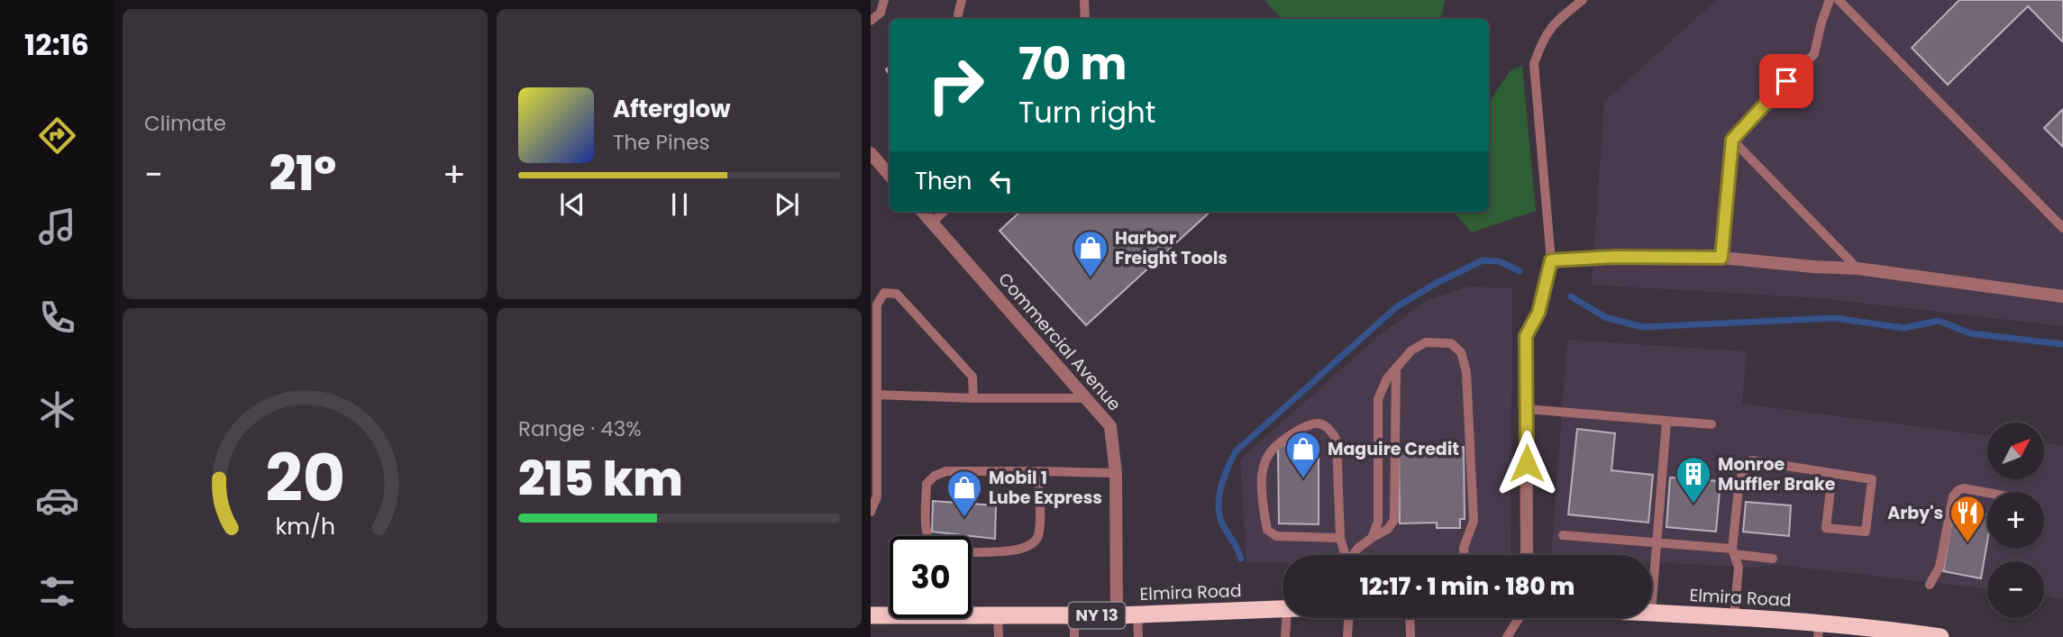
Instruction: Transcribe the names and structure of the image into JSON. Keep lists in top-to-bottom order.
{
  "streets": {
    "highway": ["Elmira Road", "NY 13"],
    "street": ["Commercial Avenue"]
  },
  "crossings": [
    ["Commercial Avenue", "Elmira Road"]
  ],
  "places": {
    "shop": ["Harbor Freight Tools", "Maguire Credit", "Mobil 1 Lube Express"],
    "building": ["Monroe Muffler Brake"],
    "restaurant": ["Arby's"]
  },
  "north": "top right",
  "page": {
    "tabs": "12:16",
    "tile": [
      "Climate",
      ["Range · 43%", "215 km"]
    ],
    "turn": ["70 m", "Turn right"],
    "song": ["Afterglow", "The Pines"],
    "heat": ["−", "21°", "+"],
    "then": "Then",
    "map_buttons": ["+", "−"],
    "limit": "30",
    "trip": "12:17 · 1 min · 180 m",
    "gauge": ["20", "km/h"]
  }
}
